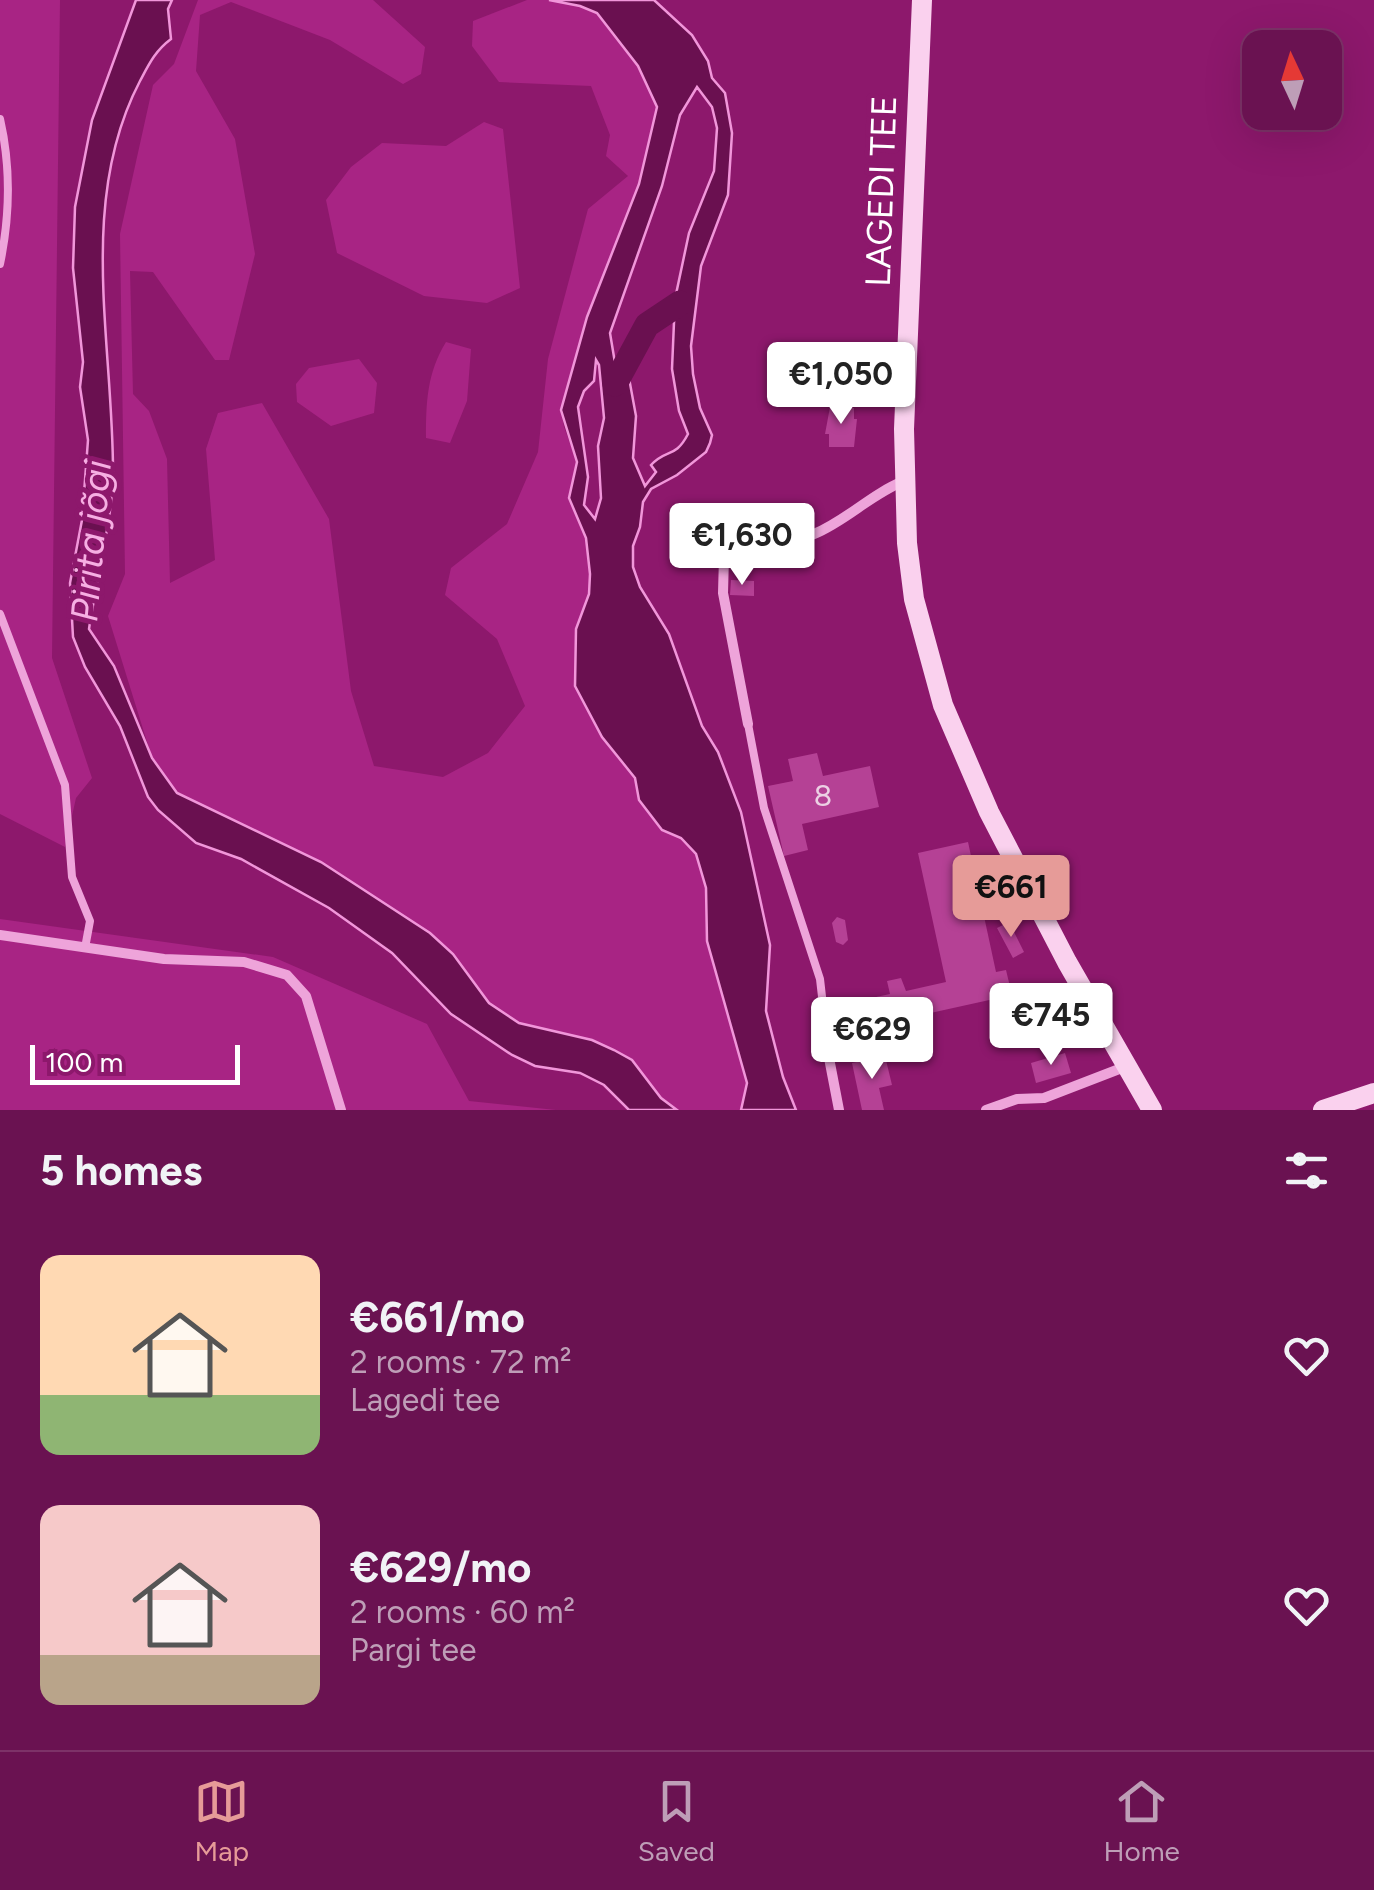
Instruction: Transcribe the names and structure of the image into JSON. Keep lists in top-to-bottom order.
{
  "streets": {
    "street": ["LAGEDI TEE"]
  },
  "water": ["Pirita jõgi"],
  "house_numbers": ["8"],
  "scale_bar": "100 m",
  "north": "top",
  "page": {
    "price": [
      "€1,050",
      "€1,630",
      "€661",
      "€745",
      "€629"
    ],
    "scale": "100 m",
    "heading": "5 homes",
    "list": [
      {
        "name": "€661/mo",
        "note": "2 rooms · 72 m² · Lagedi tee"
      },
      {
        "name": "€629/mo",
        "note": "2 rooms · 60 m² · Pargi tee"
      }
    ],
    "tabs": ["Map", "Saved", "Home"]
  }
}
